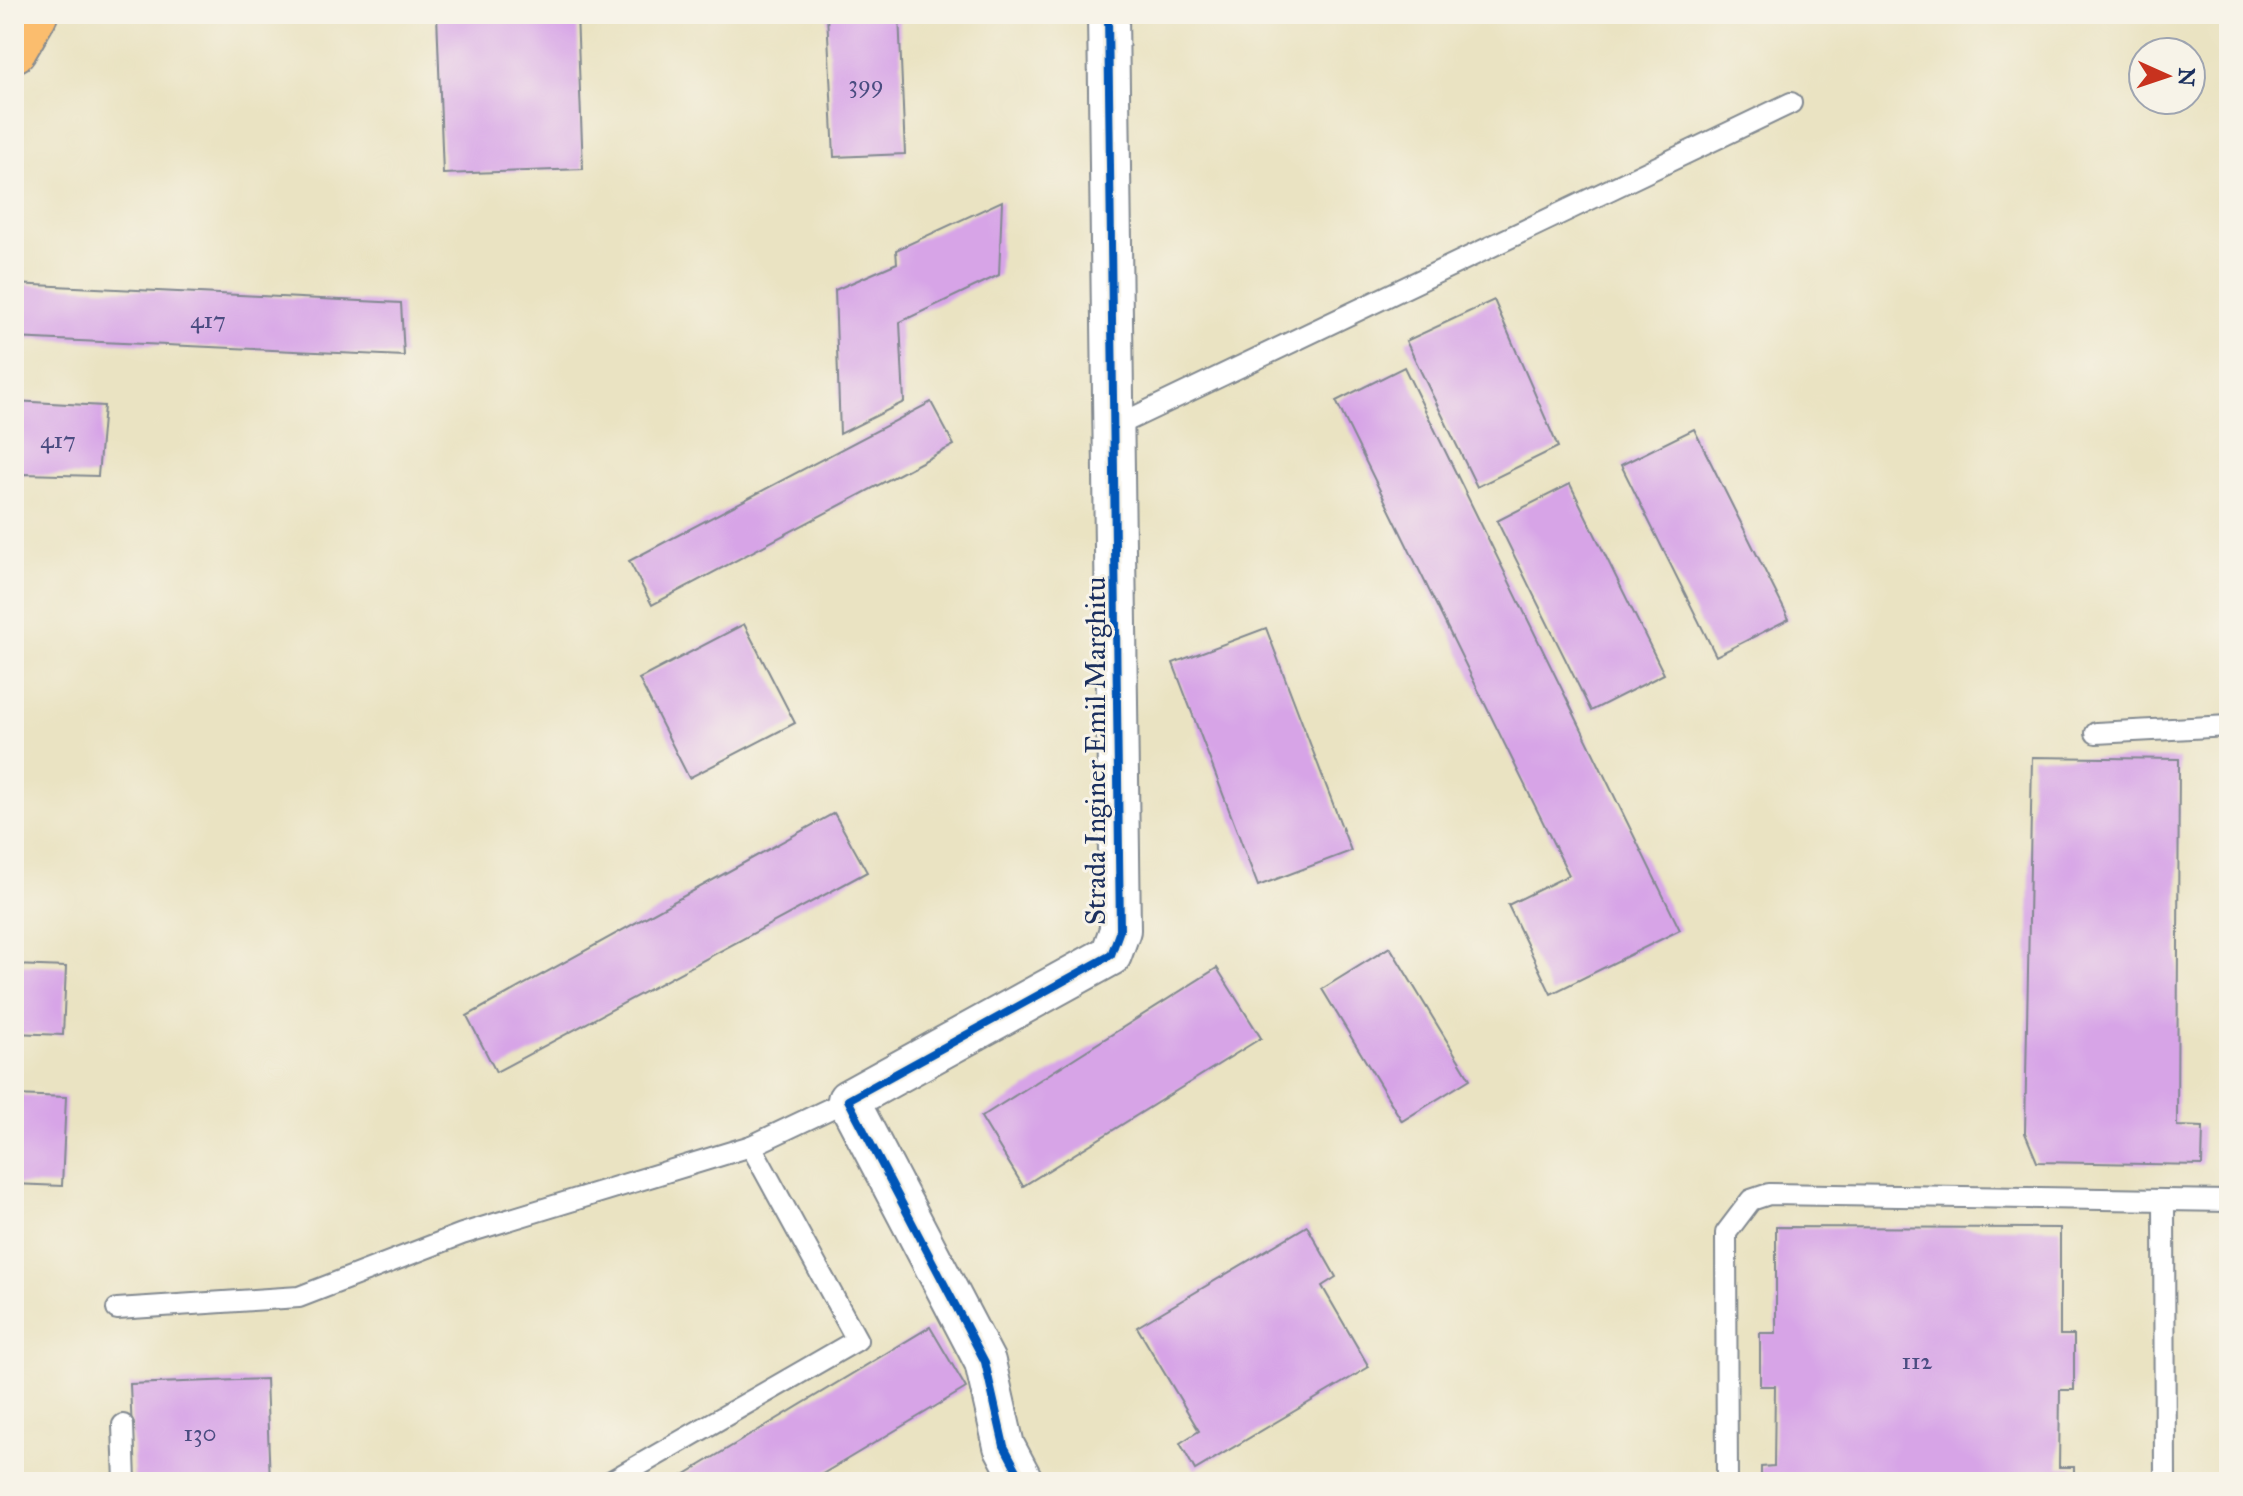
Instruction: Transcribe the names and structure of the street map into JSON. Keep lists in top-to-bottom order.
{
  "streets": {
    "street": ["Strada Inginer Emil Marghitu"]
  },
  "house_numbers": [
    "399",
    "417",
    "417",
    "112",
    "130"
  ],
  "north": "right"
}
